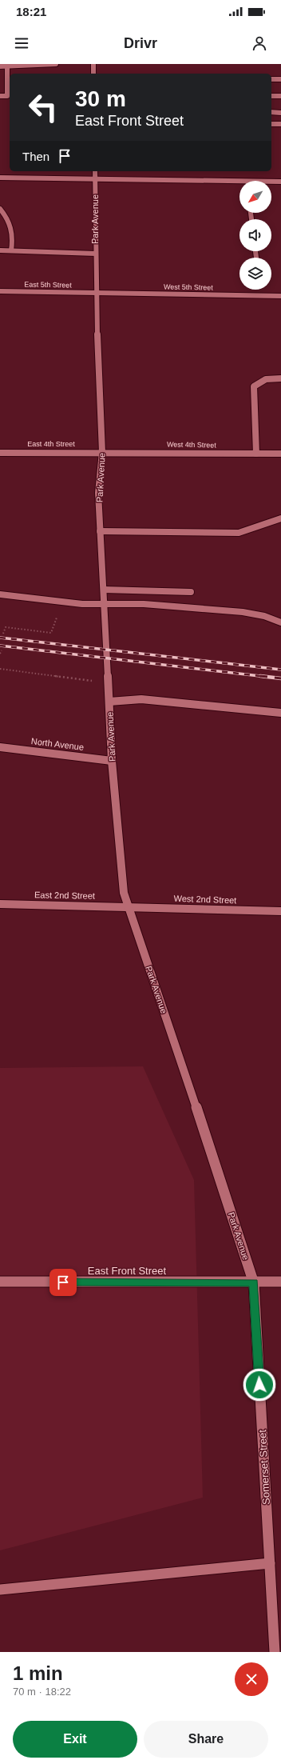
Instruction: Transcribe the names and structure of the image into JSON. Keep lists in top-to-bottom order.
{
  "streets": {
    "main road": [
      "Park Avenue",
      "East 5th Street",
      "West 5th Street",
      "East 4th Street",
      "West 4th Street",
      "North Avenue",
      "East 2nd Street",
      "West 2nd Street",
      "East Front Street",
      "Somerset Street"
    ]
  },
  "crossings": [
    ["Park Avenue", "East 5th Street"],
    ["Park Avenue", "West 5th Street"],
    ["Park Avenue", "East 4th Street"],
    ["Park Avenue", "West 4th Street"],
    ["Park Avenue", "North Avenue"],
    ["Park Avenue", "East 2nd Street"],
    ["Park Avenue", "West 2nd Street"],
    ["Park Avenue", "East Front Street"],
    ["Park Avenue", "Somerset Street"],
    ["East 5th Street", "West 5th Street"],
    ["East 4th Street", "West 4th Street"],
    ["East 2nd Street", "West 2nd Street"],
    ["East Front Street", "Somerset Street"]
  ],
  "north": "bottom left",
  "page": {
    "status": "18:21",
    "header": "Drivr",
    "turn": ["30 m", "East Front Street"],
    "then": "Then",
    "heading": ["1 min", "70 m · 18:22"],
    "buttons": ["Exit", "Share"]
  }
}
